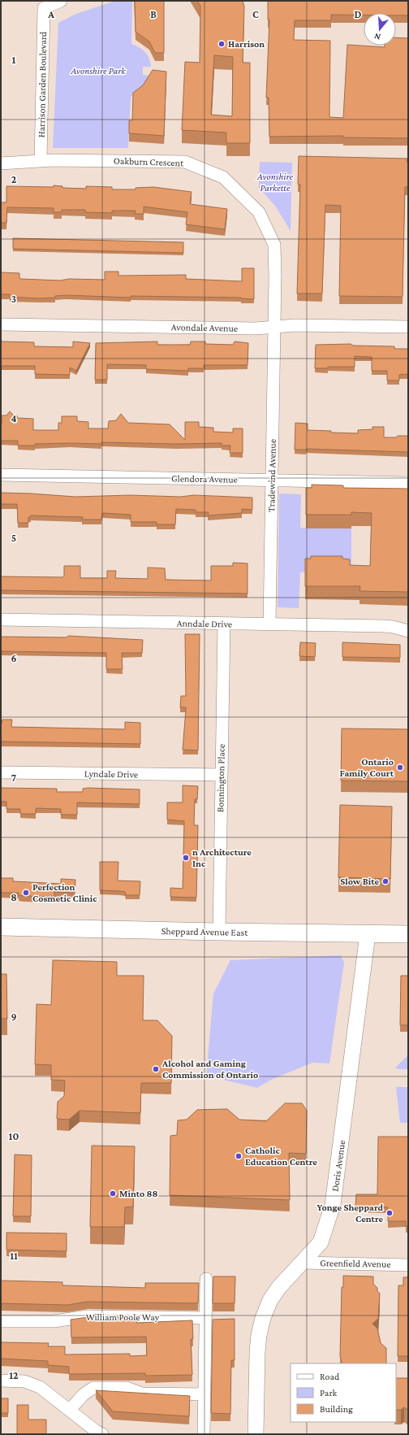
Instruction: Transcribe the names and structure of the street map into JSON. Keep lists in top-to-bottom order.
{
  "streets": {
    "main road": ["Sheppard Avenue East"],
    "street": [
      "Harrison Garden Boulevard",
      "Oakburn Crescent",
      "Avondale Avenue",
      "Tradewind Avenue",
      "Glendora Avenue",
      "Anndale Drive",
      "Lyndale Drive",
      "Bonnington Place",
      "Doris Avenue",
      "Greenfield Avenue",
      "William Poole Way"
    ]
  },
  "crossings": [
    ["Harrison Garden Boulevard", "Oakburn Crescent"],
    ["Oakburn Crescent", "Avondale Avenue"],
    ["Oakburn Crescent", "Tradewind Avenue"],
    ["Avondale Avenue", "Tradewind Avenue"],
    ["Tradewind Avenue", "Glendora Avenue"],
    ["Tradewind Avenue", "Anndale Drive"],
    ["Anndale Drive", "Bonnington Place"],
    ["Lyndale Drive", "Bonnington Place"],
    ["Bonnington Place", "Sheppard Avenue East"],
    ["Sheppard Avenue East", "Doris Avenue"],
    ["Doris Avenue", "Greenfield Avenue"]
  ],
  "parks": ["Avonshire Park", "Avonshire Parkette"],
  "places": [
    "Harrison",
    "Ontario Family Court",
    "n Architecture Inc",
    "Slow Bite",
    "Perfection Cosmetic Clinic",
    "Alcohol and Gaming Commission of Ontario",
    "Catholic Education Centre",
    "Minto 88",
    "Yonge Sheppard Centre"
  ],
  "legend": ["Road", "Park", "Building"],
  "north": "bottom",
  "grid": {
    "columns": [
      "A",
      "B",
      "C",
      "D"
    ],
    "rows": [
      "1",
      "2",
      "3",
      "4",
      "5",
      "6",
      "7",
      "8",
      "9",
      "10",
      "11",
      "12"
    ]
  }
}
